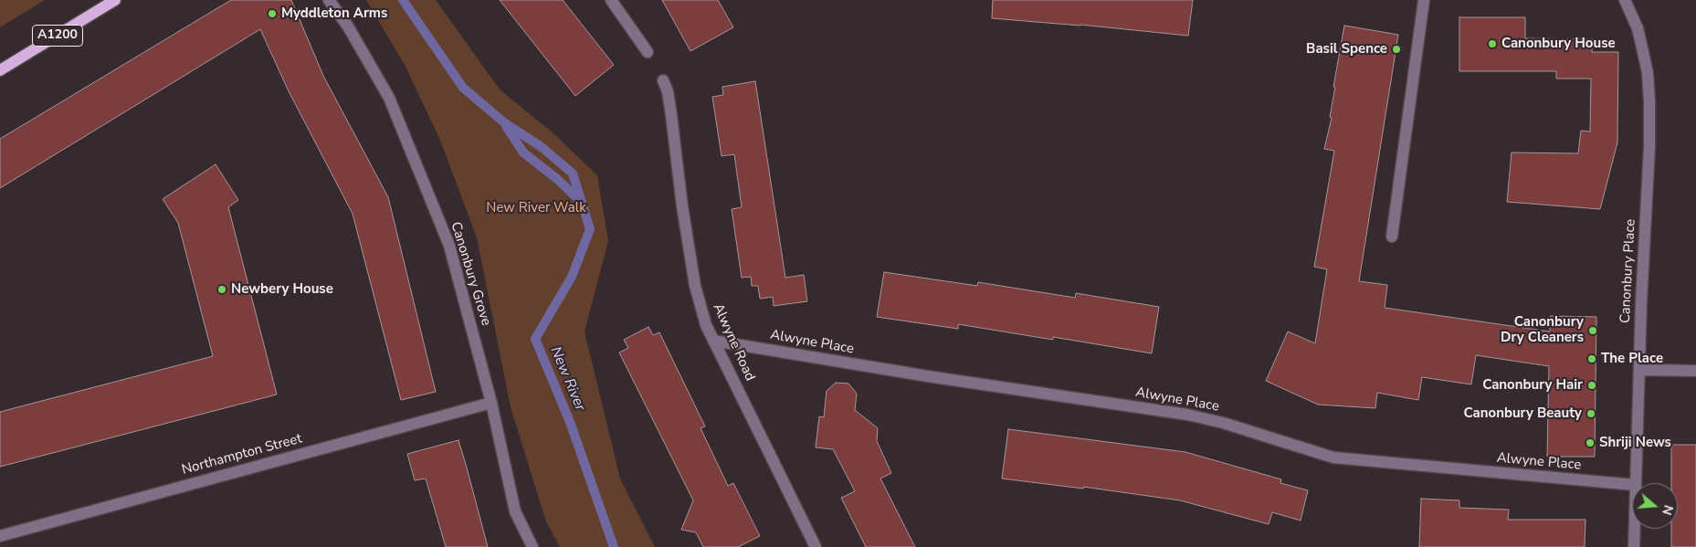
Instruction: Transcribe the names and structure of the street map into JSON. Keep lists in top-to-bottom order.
{
  "streets": {
    "main road": ["A1200"],
    "street": [
      "Canonbury Place",
      "Canonbury Grove",
      "Alwyne Road",
      "Alwyne Place",
      "Northampton Street"
    ]
  },
  "crossings": [
    ["Canonbury Grove", "Northampton Street"],
    ["Alwyne Road", "Alwyne Place"]
  ],
  "water": ["New River"],
  "parks": ["New River Walk"],
  "places": [
    "Myddleton Arms",
    "Canonbury House",
    "Basil Spence",
    "Newbery House",
    "Canonbury Dry Cleaners",
    "The Place",
    "Canonbury Hair",
    "Canonbury Beauty",
    "Shriji News"
  ],
  "north": "right"
}
